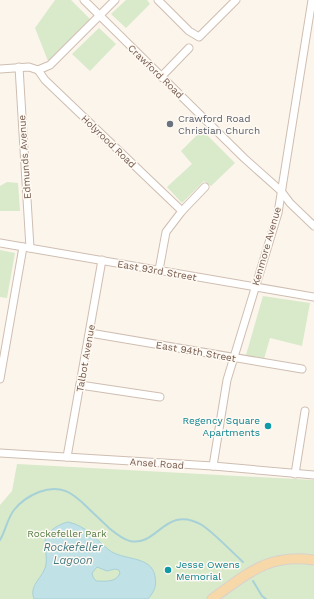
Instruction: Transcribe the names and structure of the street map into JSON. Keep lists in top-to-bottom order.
{
  "streets": {
    "street": [
      "Crawford Road",
      "Holyrood Road",
      "Edmunds Avenue",
      "Kenmore Avenue",
      "East 93rd Street",
      "East 94th Street",
      "Talbot Avenue",
      "Ansel Road"
    ]
  },
  "crossings": [
    ["Crawford Road", "Kenmore Avenue"],
    ["Edmunds Avenue", "East 93rd Street"],
    ["Kenmore Avenue", "East 93rd Street"],
    ["Kenmore Avenue", "East 94th Street"],
    ["Kenmore Avenue", "Ansel Road"],
    ["East 93rd Street", "Talbot Avenue"],
    ["East 94th Street", "Talbot Avenue"],
    ["Talbot Avenue", "Ansel Road"]
  ],
  "water": ["Rockefeller Lagoon"],
  "parks": ["Rockefeller Park"],
  "places": ["Crawford Road Christian Church", "Regency Square Apartments", "Jesse Owens Memorial"]
}
